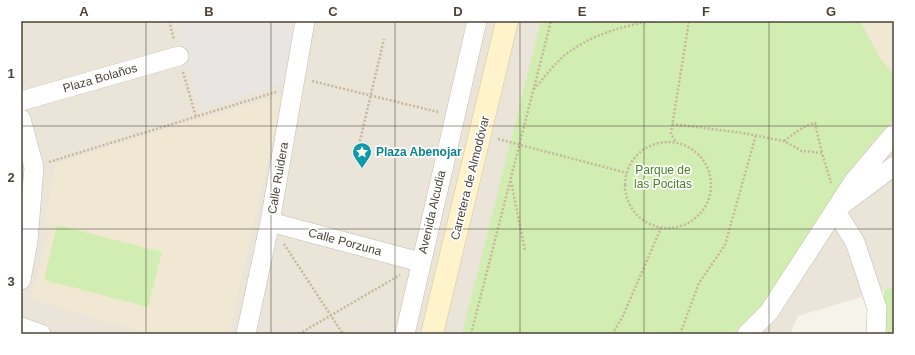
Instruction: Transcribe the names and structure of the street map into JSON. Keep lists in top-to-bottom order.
{
  "streets": {
    "main road": ["Carretera de Almodóvar"],
    "street": [
      "Plaza Bolaños",
      "Calle Ruidera",
      "Avenida Alcudia",
      "Calle Porzuna"
    ]
  },
  "crossings": [
    ["Calle Ruidera", "Calle Porzuna"],
    ["Avenida Alcudia", "Calle Porzuna"]
  ],
  "parks": ["Parque de las Pocitas"],
  "places": {
    "place": ["Plaza Abenojar"]
  },
  "grid": {
    "columns": [
      "A",
      "B",
      "C",
      "D",
      "E",
      "F",
      "G"
    ],
    "rows": ["1", "2", "3"]
  }
}
